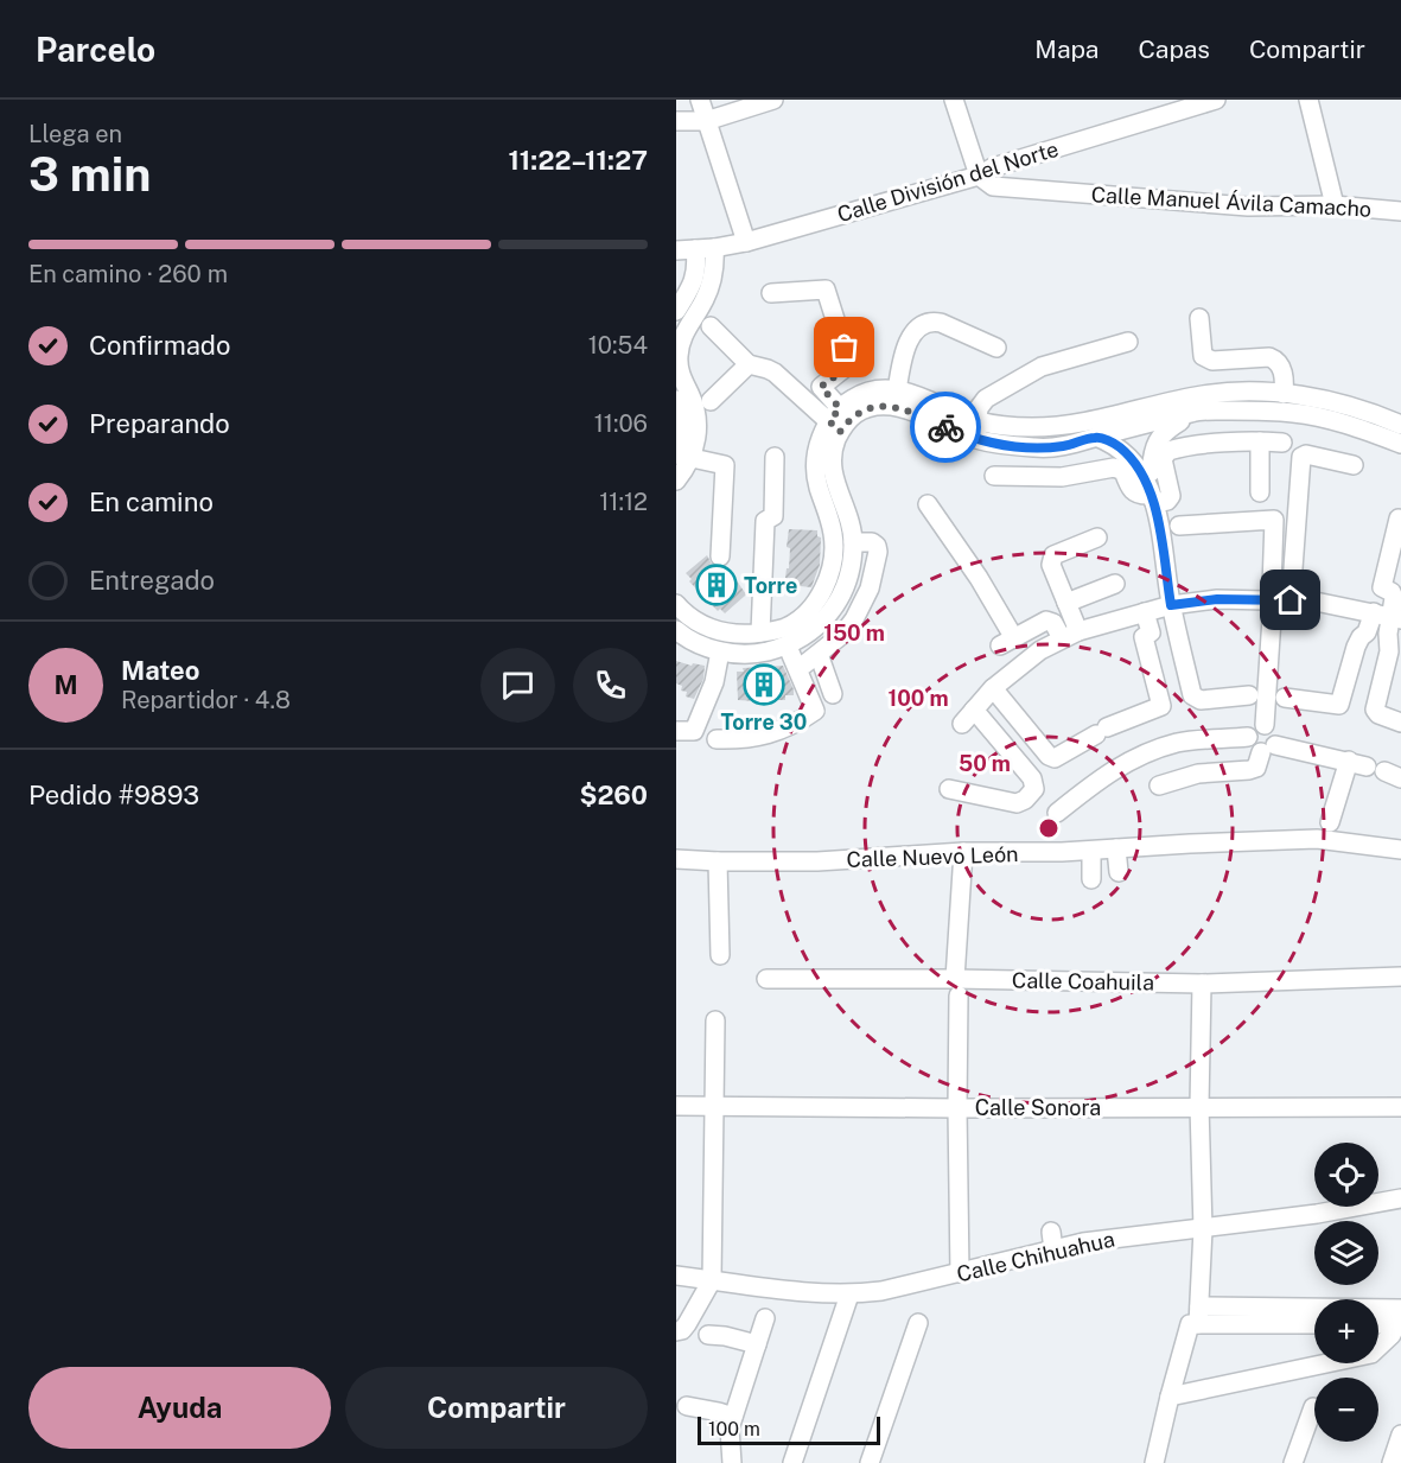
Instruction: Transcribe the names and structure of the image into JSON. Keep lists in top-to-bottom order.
{
  "streets": {
    "street": [
      "Calle División del Norte",
      "Calle Manuel Ávila Camacho",
      "Calle Nuevo León",
      "Calle Coahuila",
      "Calle Sonora",
      "Calle Chihuahua"
    ]
  },
  "crossings": [
    ["Calle División del Norte", "Calle Manuel Ávila Camacho"]
  ],
  "places": {
    "building": ["Torre", "Torre 30"]
  },
  "scale_bar": "100 m",
  "page": {
    "header": "Parcelo",
    "nav": ["Mapa", "Capas", "Compartir"],
    "heading": ["3 min", "Llega en", "11:22–11:27"],
    "panel": [
      "Mateo",
      "Repartidor · 4.8",
      "Pedido #9893",
      "$260"
    ],
    "bar": "En camino · 260 m",
    "list": [
      ["Confirmado", "10:54"],
      ["Preparando", "11:06"],
      ["En camino", "11:12"],
      "Entregado"
    ],
    "round": "M",
    "map_buttons": ["+", "−"],
    "buttons": ["Ayuda", "Compartir"],
    "scale": "100 m"
  },
  "rings": ["150 m", "100 m", "50 m"]
}
